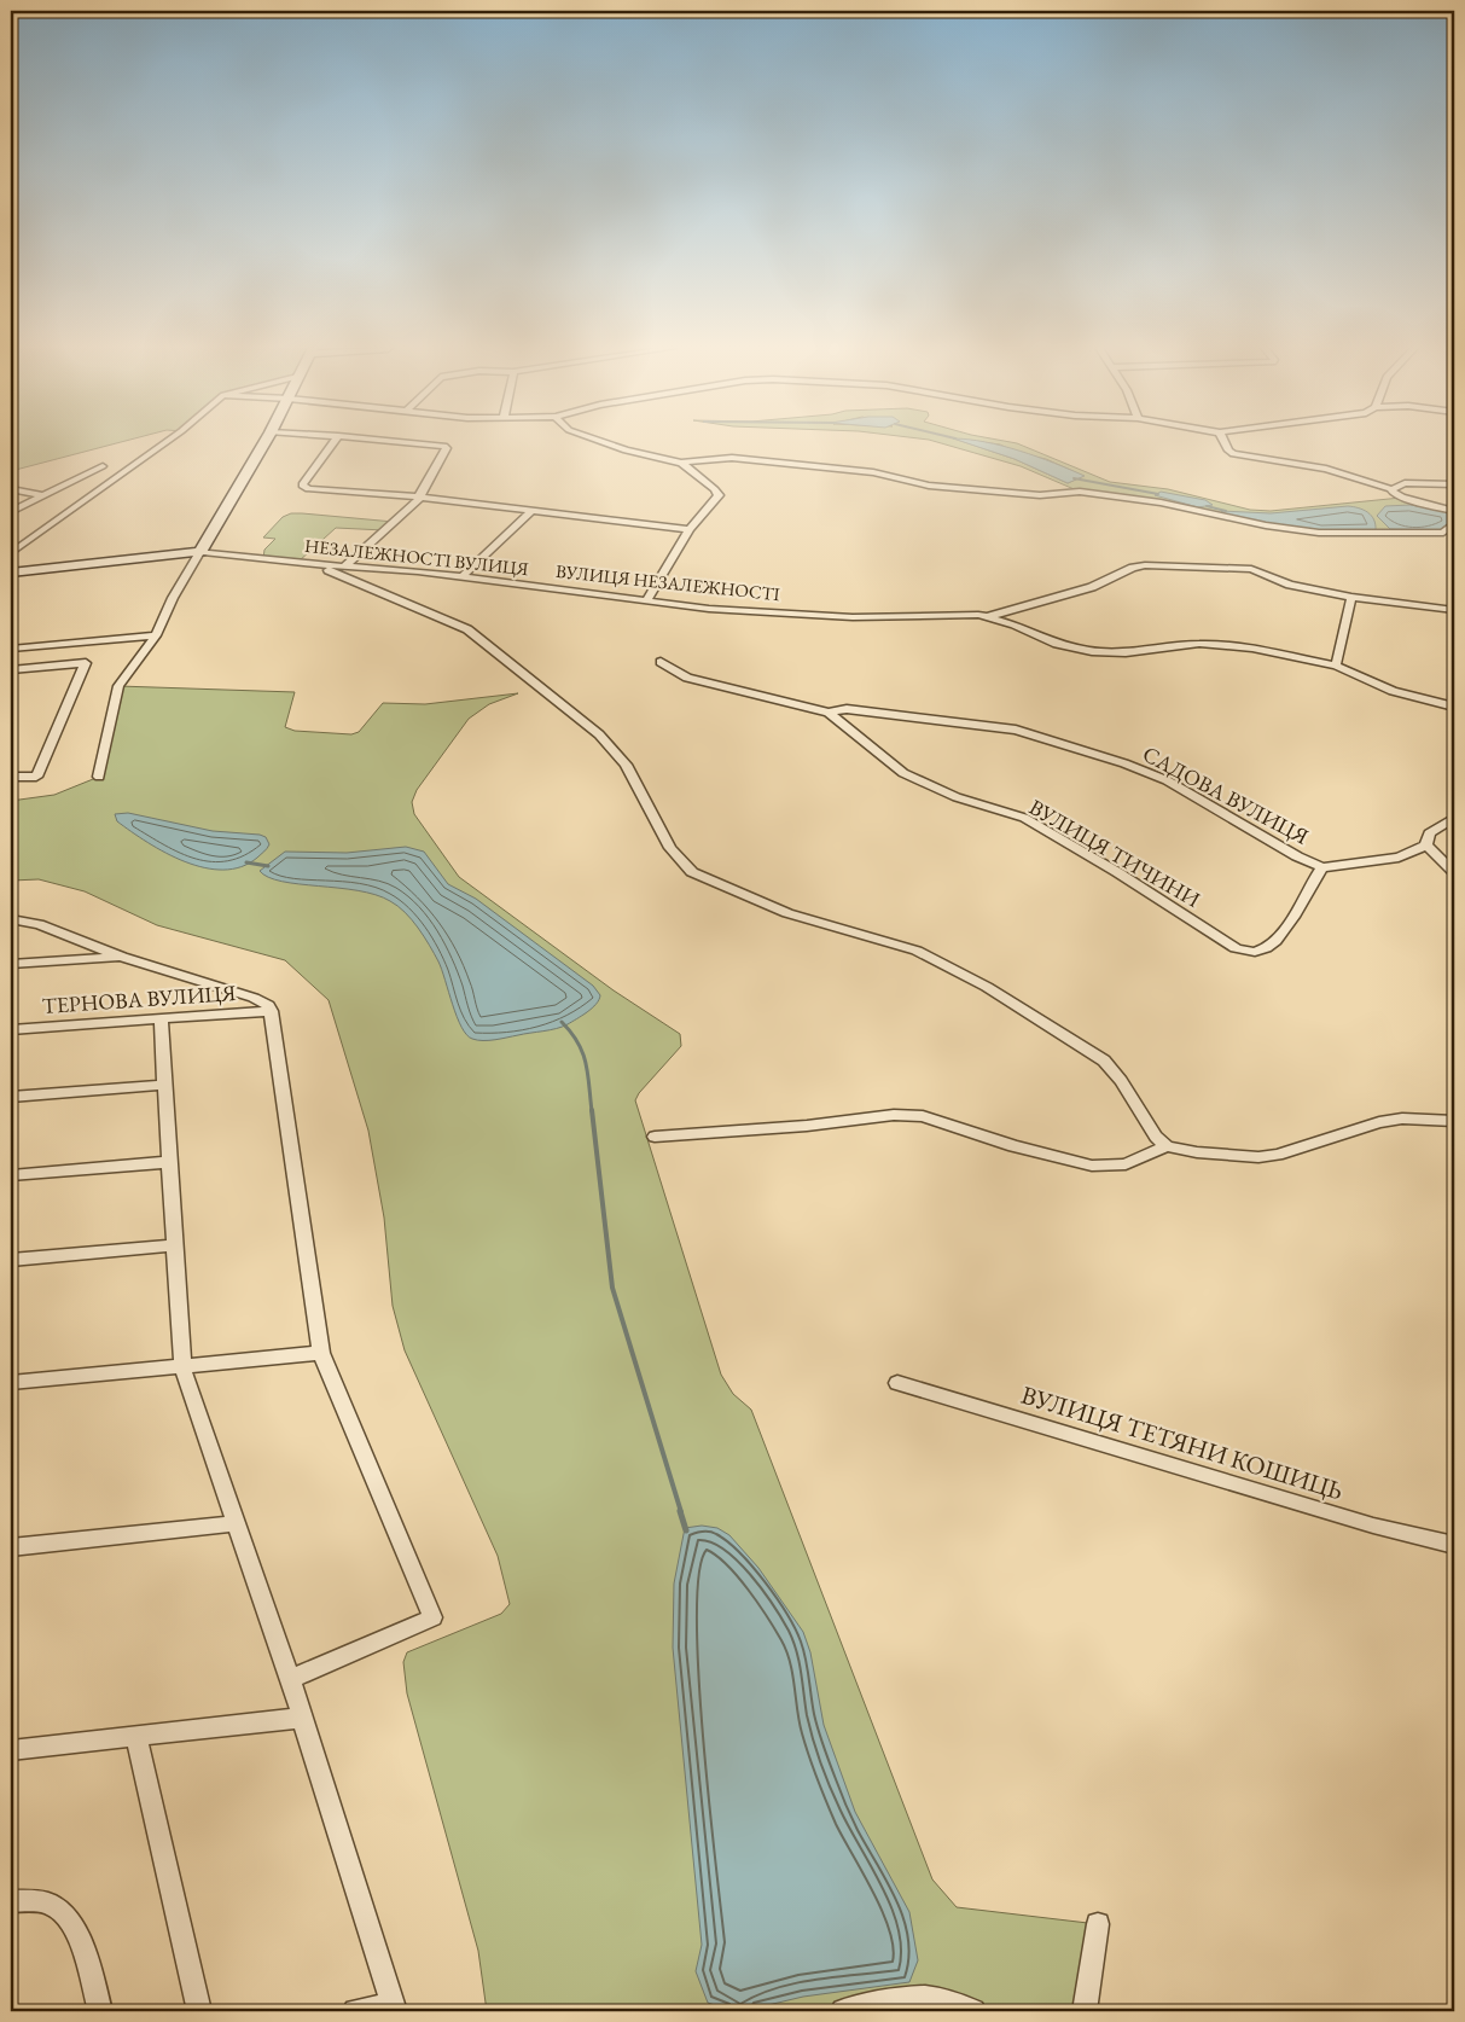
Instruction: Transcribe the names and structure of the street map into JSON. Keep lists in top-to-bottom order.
{
  "streets": {
    "street": [
      "НЕЗАЛЕЖНОСТІ ВУЛИЦЯ",
      "САДОВА ВУЛИЦЯ",
      "ВУЛИЦЯ ТИЧИНИ",
      "ТЕРНОВА ВУЛИЦЯ",
      "ВУЛИЦЯ ТЕТЯНИ КОШИЦЬ"
    ]
  },
  "crossings": [
    ["САДОВА ВУЛИЦЯ", "ВУЛИЦЯ ТИЧИНИ"]
  ]
}
